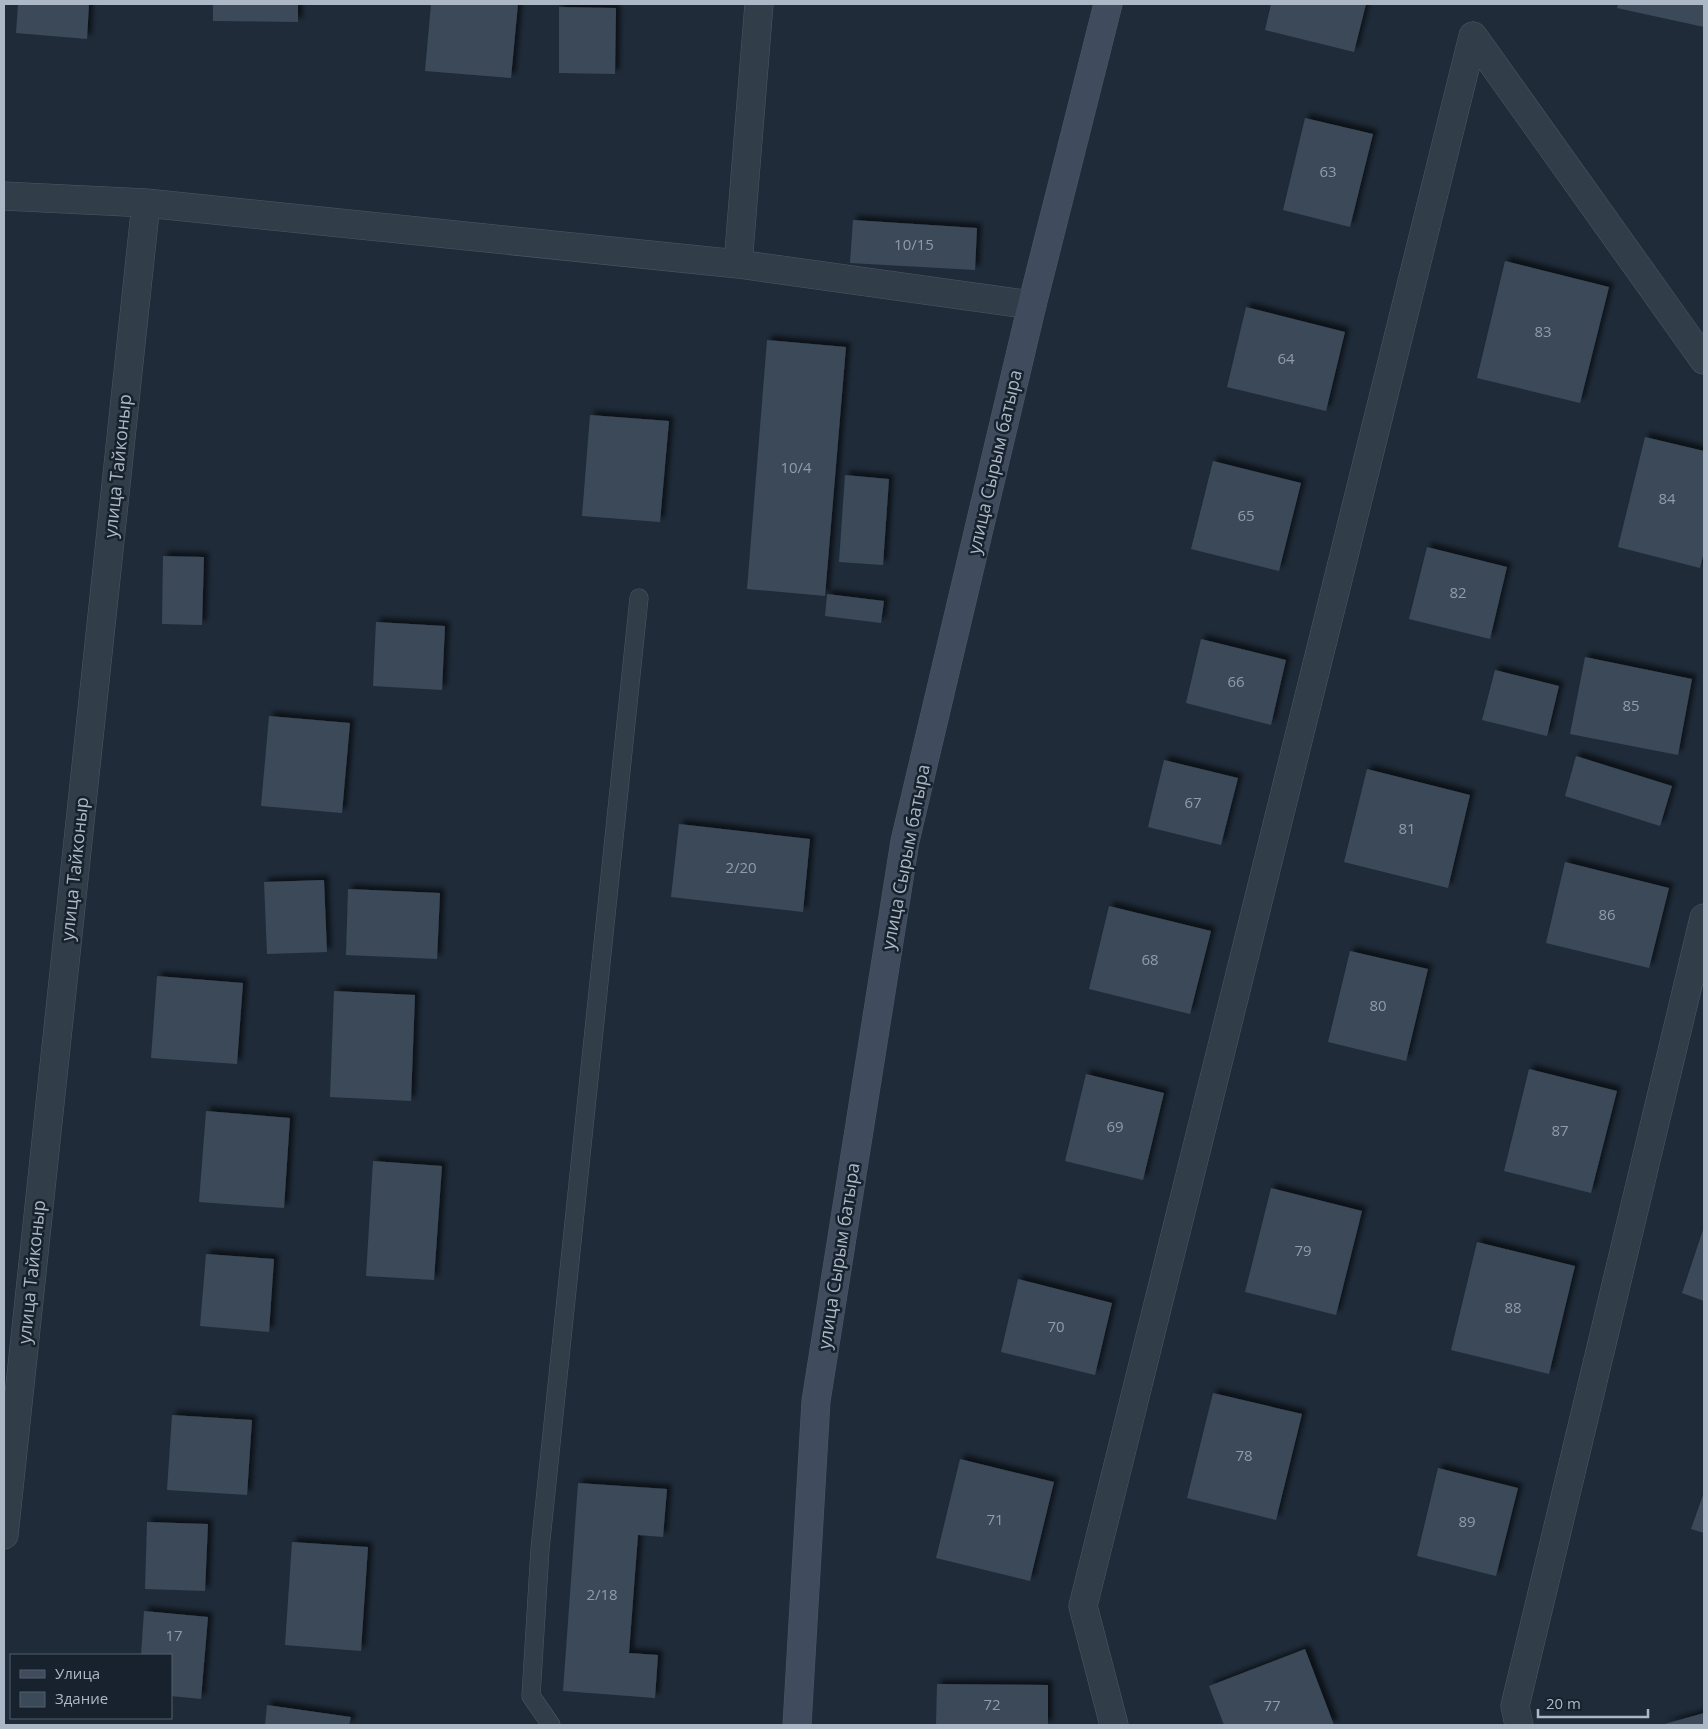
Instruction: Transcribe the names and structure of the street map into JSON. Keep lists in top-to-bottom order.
{
  "streets": {
    "street": ["улица Сырым батыра", "улица Тайконыр"]
  },
  "house_numbers": [
    "63",
    "10/15",
    "83",
    "64",
    "10/4",
    "84",
    "65",
    "82",
    "66",
    "85",
    "67",
    "81",
    "2/20",
    "86",
    "68",
    "80",
    "69",
    "87",
    "79",
    "88",
    "70",
    "78",
    "71",
    "89",
    "2/18",
    "17",
    "72",
    "77"
  ],
  "legend": ["Улица", "Здание"],
  "scale_bar": "20 m"
}
